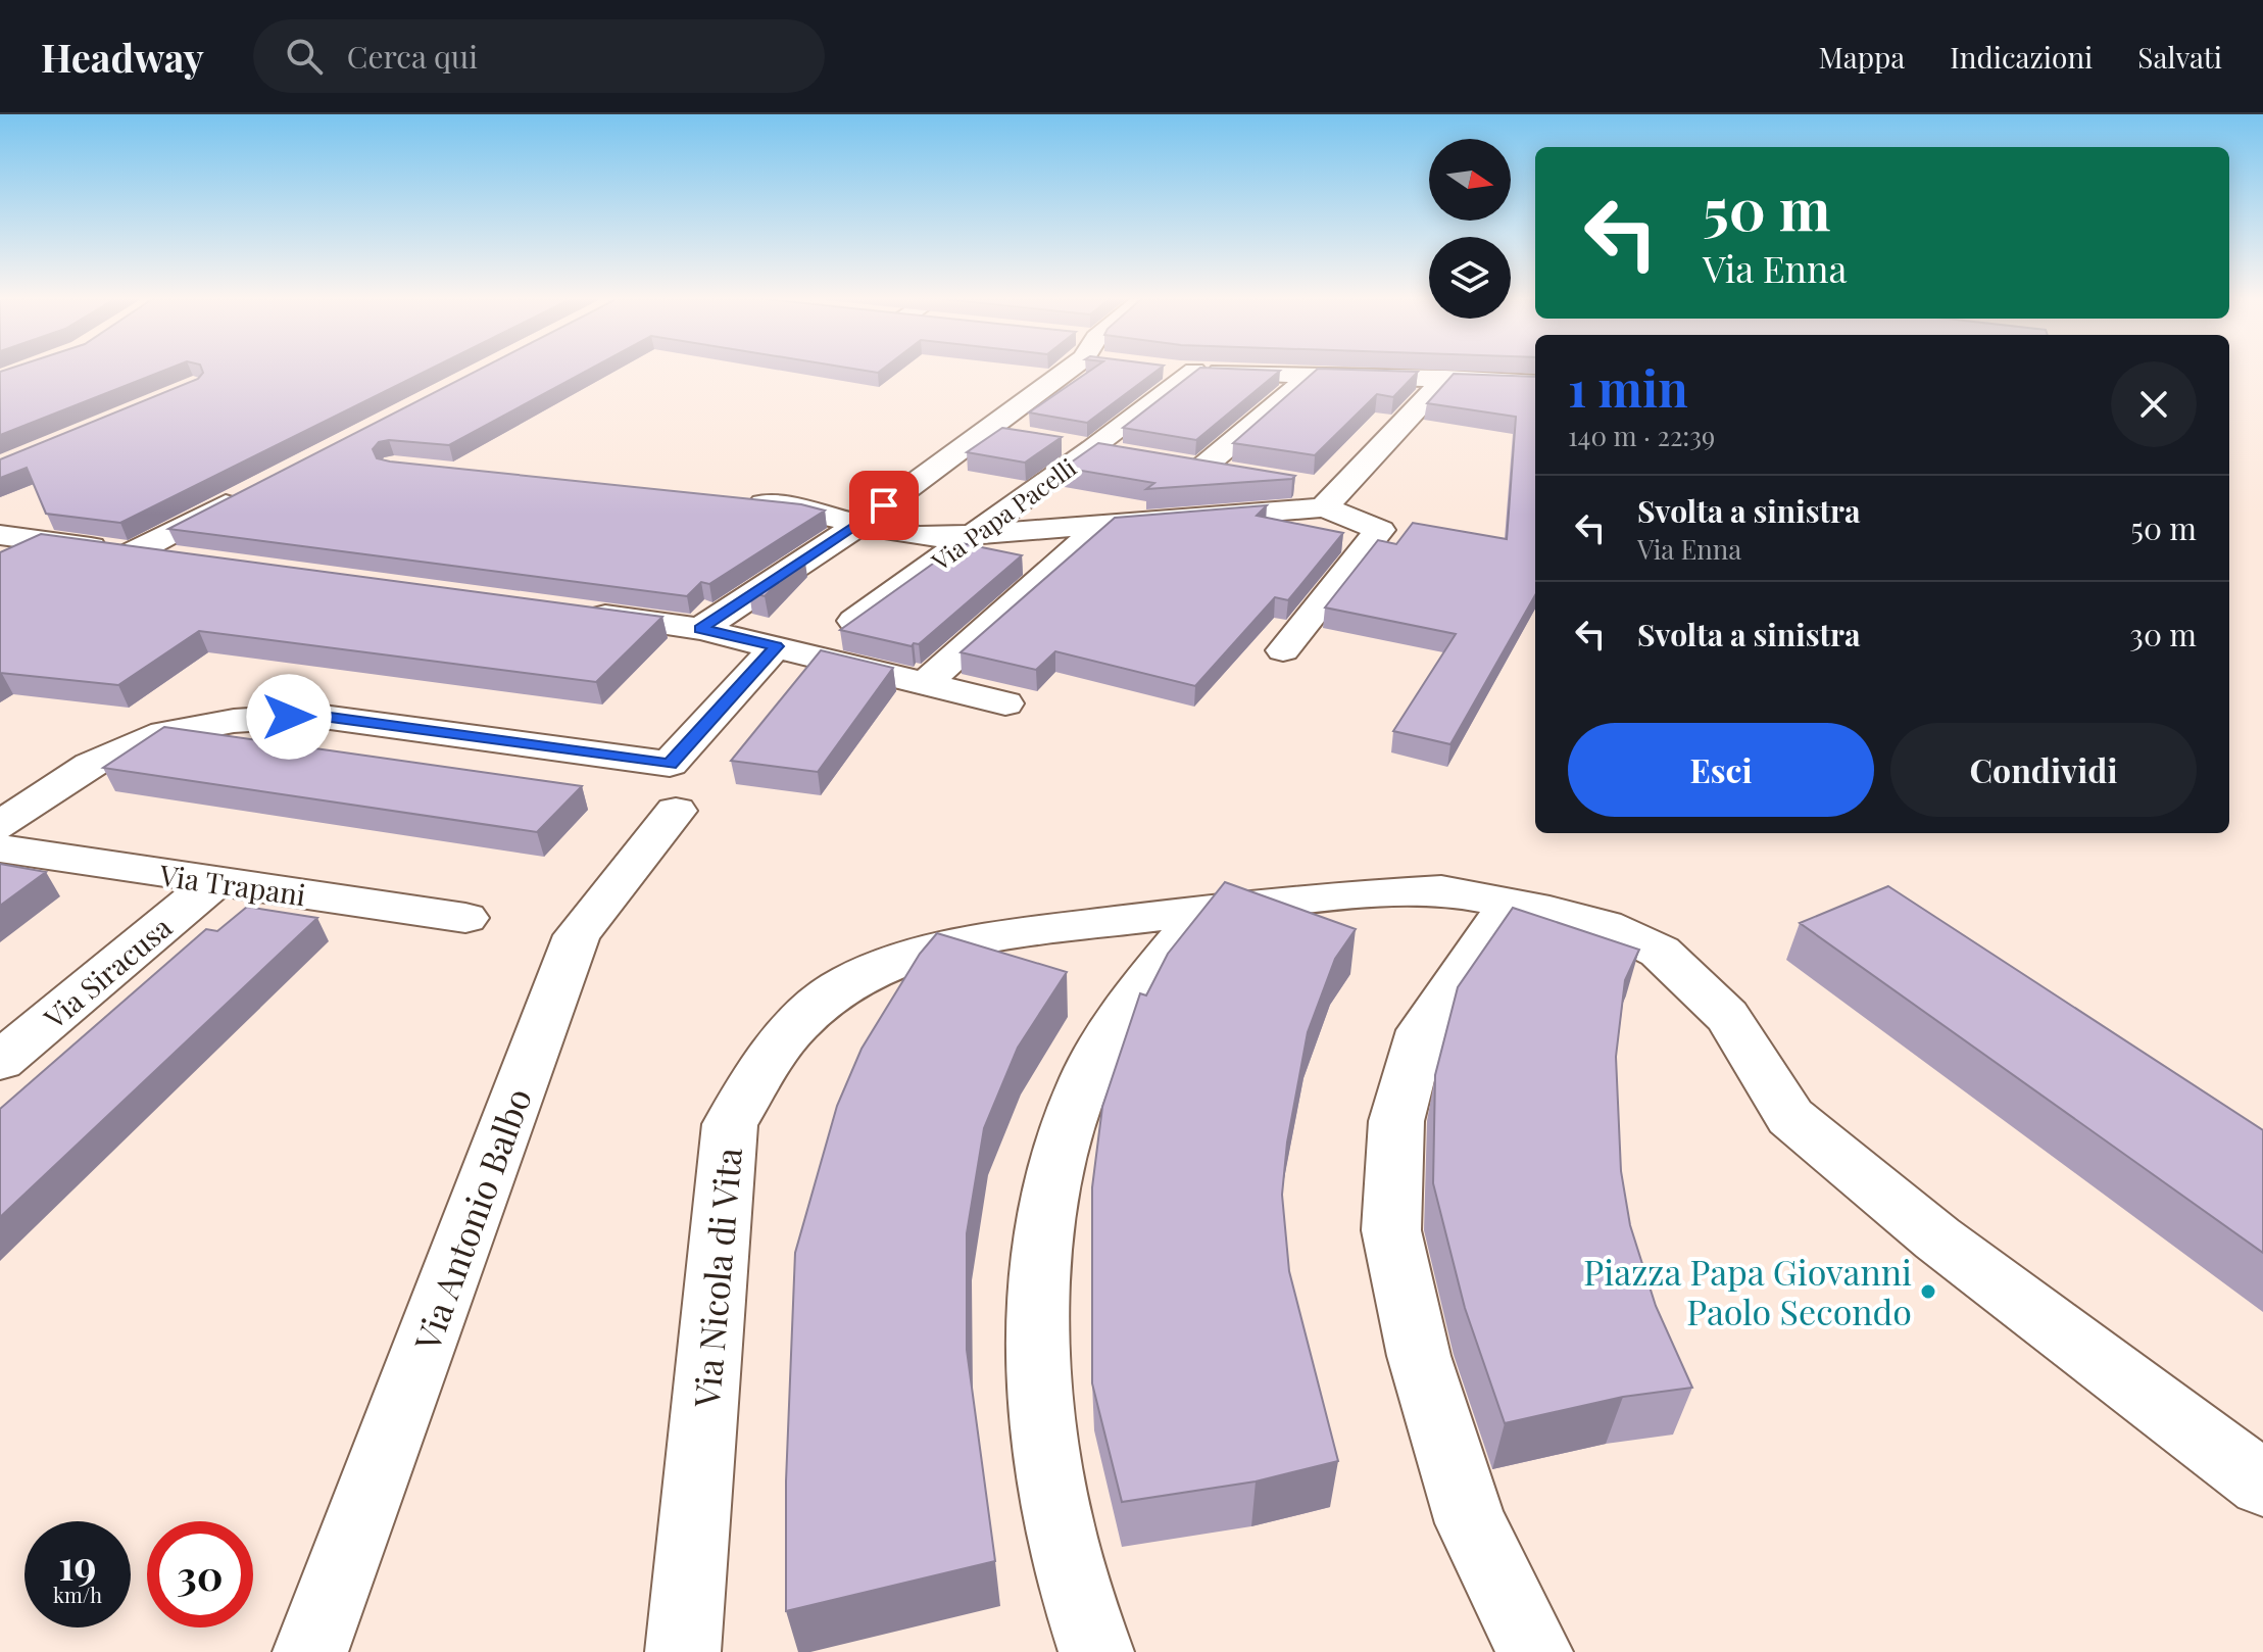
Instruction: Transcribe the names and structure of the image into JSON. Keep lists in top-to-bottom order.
{
  "streets": {
    "street": [
      "Via Papa Pacelli",
      "Via Trapani",
      "Via Siracusa",
      "Via Antonio Balbo",
      "Via Nicola di Vita"
    ]
  },
  "crossings": [
    ["Via Trapani", "Via Siracusa"]
  ],
  "places": ["Piazza Papa Giovanni Paolo Secondo"],
  "north": "right",
  "page": {
    "header": "Headway",
    "search": "Cerca qui",
    "nav": ["Mappa", "Indicazioni", "Salvati"],
    "turn": ["50 m", "Via Enna"],
    "heading": ["1 min", "140 m · 22:39"],
    "list": [
      {
        "name": "Svolta a sinistra",
        "note": "Via Enna",
        "value": "50 m"
      },
      {
        "name": "Svolta a sinistra",
        "value": "30 m"
      }
    ],
    "buttons": ["Esci", "Condividi"],
    "speed": "19 km/h",
    "limit": "30"
  }
}
